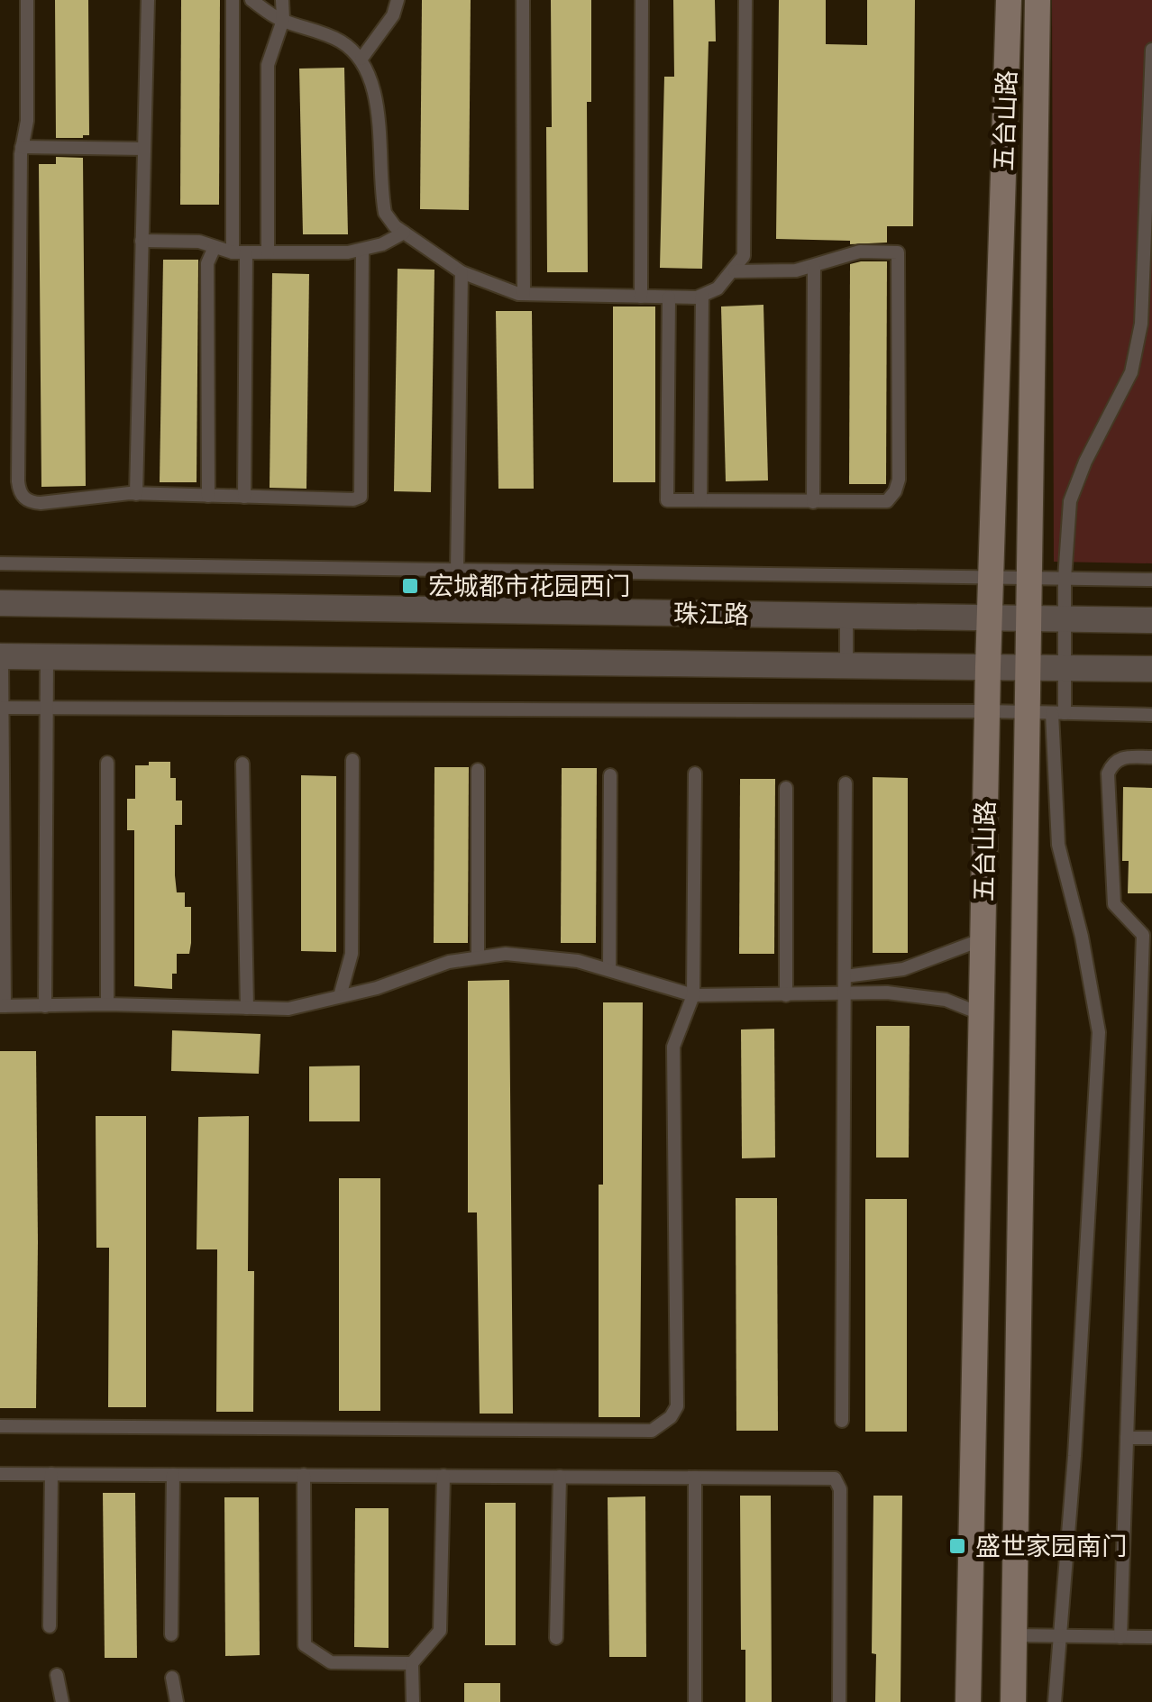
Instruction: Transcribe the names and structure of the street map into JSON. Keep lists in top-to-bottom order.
{
  "streets": {
    "main road": ["五台山路"],
    "street": ["珠江路"]
  },
  "crossings": [
    ["五台山路", "珠江路"]
  ],
  "places": {
    "transit": ["宏城都市花园西门", "盛世家园南门"]
  }
}
